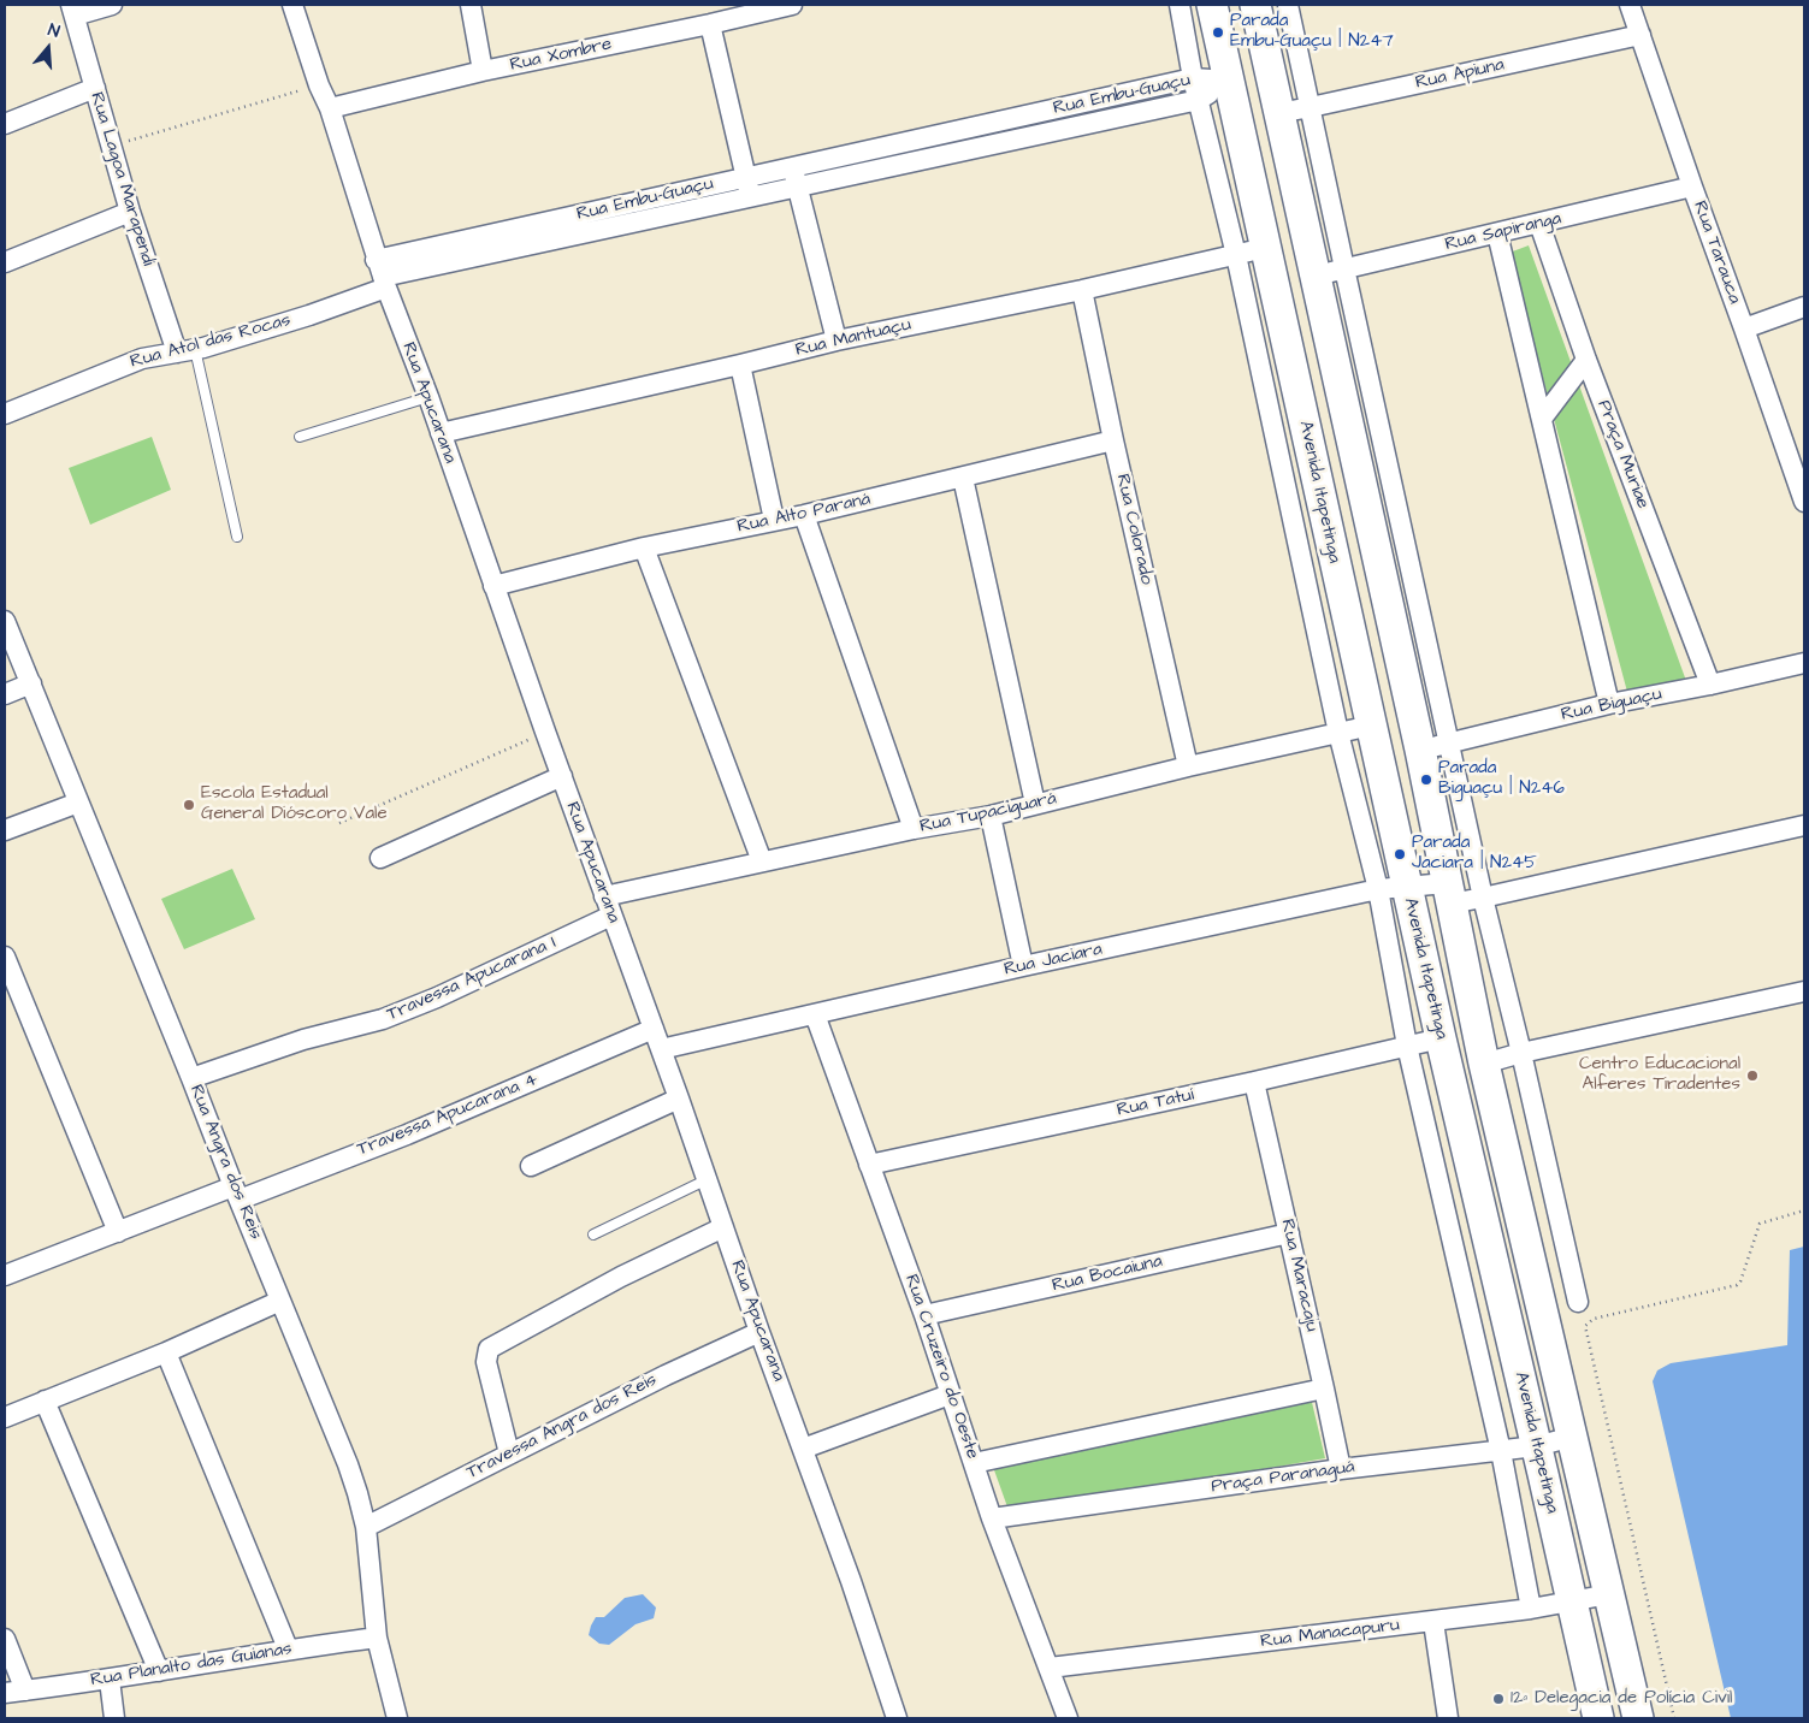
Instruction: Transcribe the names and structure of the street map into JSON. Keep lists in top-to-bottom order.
{
  "streets": {
    "main road": ["Avenida Itapetinga"],
    "street": [
      "Rua Xombre",
      "Rua Apiuna",
      "Rua Embu-Guaçu",
      "Rua Lagoa Marapendi",
      "Rua Sapiranga",
      "Rua Tarauca",
      "Rua Mantuaçu",
      "Rua Atol das Rocas",
      "Rua Apucarana",
      "Praça Muriae",
      "Rua Alto Paraná",
      "Rua Colorado",
      "Rua Biguaçu",
      "Rua Tupaciguará",
      "Rua Jaciara",
      "Travessa Apucarana I",
      "Rua Tatuí",
      "Travessa Apucarana 4",
      "Rua Angra dos Reis",
      "Rua Bocaiuna",
      "Rua Maracaju",
      "Rua Cruzeiro do Oeste",
      "Travessa Angra dos Reis",
      "Praça Paranaguá",
      "Rua Manacapuru",
      "Rua Planalto das Guianas"
    ]
  },
  "crossings": [
    ["Rua Xombre", "Rua Apucarana"],
    ["Rua Apiuna", "Rua Tarauca"],
    ["Rua Apiuna", "Avenida Itapetinga"],
    ["Rua Embu-Guaçu", "Rua Atol das Rocas"],
    ["Rua Embu-Guaçu", "Rua Apucarana"],
    ["Rua Embu-Guaçu", "Avenida Itapetinga"],
    ["Rua Lagoa Marapendi", "Rua Atol das Rocas"],
    ["Rua Sapiranga", "Rua Tarauca"],
    ["Rua Sapiranga", "Praça Muriae"],
    ["Rua Sapiranga", "Avenida Itapetinga"],
    ["Rua Mantuaçu", "Rua Apucarana"],
    ["Rua Mantuaçu", "Avenida Itapetinga"],
    ["Rua Mantuaçu", "Rua Colorado"],
    ["Rua Atol das Rocas", "Rua Apucarana"],
    ["Rua Apucarana", "Rua Alto Paraná"],
    ["Rua Apucarana", "Rua Tupaciguará"],
    ["Rua Apucarana", "Rua Jaciara"],
    ["Rua Apucarana", "Travessa Apucarana I"],
    ["Rua Apucarana", "Travessa Apucarana 4"],
    ["Rua Apucarana", "Travessa Angra dos Reis"],
    ["Praça Muriae", "Rua Biguaçu"],
    ["Avenida Itapetinga", "Rua Biguaçu"],
    ["Avenida Itapetinga", "Rua Tupaciguará"],
    ["Avenida Itapetinga", "Rua Jaciara"],
    ["Avenida Itapetinga", "Rua Tatuí"],
    ["Avenida Itapetinga", "Praça Paranaguá"],
    ["Avenida Itapetinga", "Rua Manacapuru"],
    ["Rua Alto Paraná", "Rua Colorado"],
    ["Rua Colorado", "Rua Tupaciguará"],
    ["Rua Tupaciguará", "Travessa Apucarana I"],
    ["Rua Jaciara", "Rua Cruzeiro do Oeste"],
    ["Travessa Apucarana I", "Rua Angra dos Reis"],
    ["Rua Tatuí", "Rua Maracaju"],
    ["Rua Tatuí", "Rua Cruzeiro do Oeste"],
    ["Travessa Apucarana 4", "Rua Angra dos Reis"],
    ["Rua Angra dos Reis", "Travessa Angra dos Reis"],
    ["Rua Angra dos Reis", "Rua Planalto das Guianas"],
    ["Rua Bocaiuna", "Rua Maracaju"],
    ["Rua Bocaiuna", "Rua Cruzeiro do Oeste"],
    ["Rua Maracaju", "Praça Paranaguá"],
    ["Rua Cruzeiro do Oeste", "Praça Paranaguá"],
    ["Rua Cruzeiro do Oeste", "Rua Manacapuru"]
  ],
  "places": [
    "Parada Embu-Guaçu | N247",
    "Parada Biguaçu | N246",
    "Escola Estadual General Dióscoro Vale",
    "Parada Jaciara | N245",
    "Centro Educacional Alferes Tiradentes",
    "12ª Delegacia de Polícia Civil"
  ],
  "north": "top"
}
